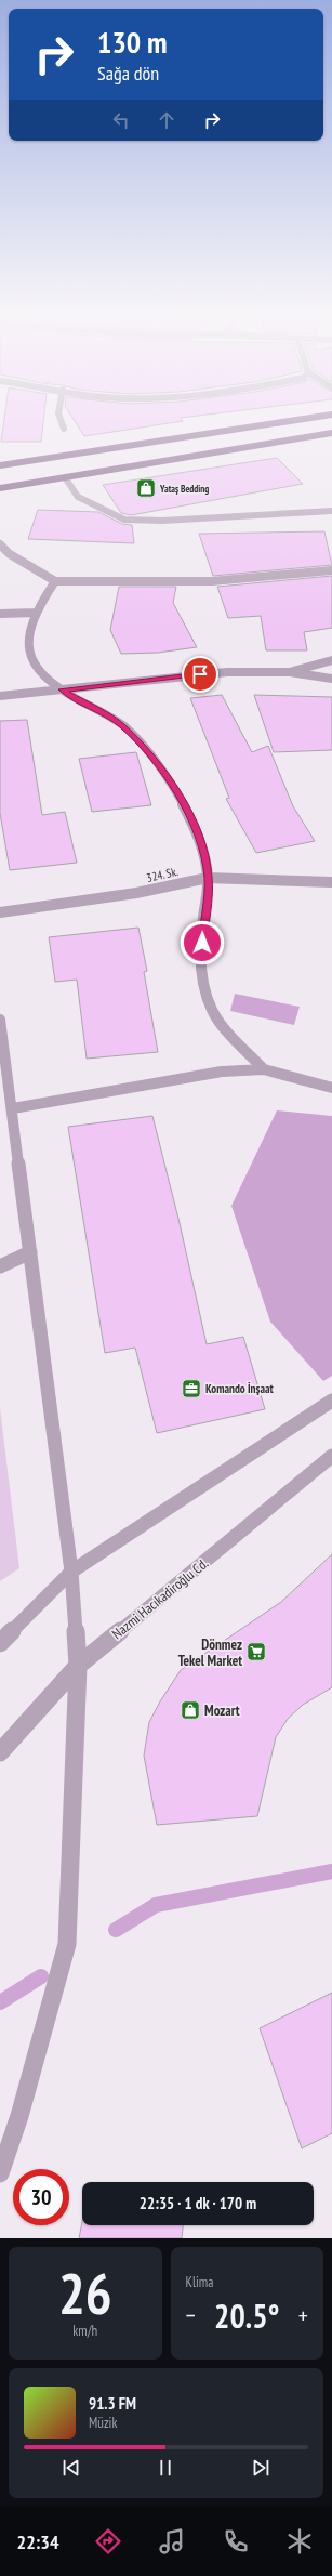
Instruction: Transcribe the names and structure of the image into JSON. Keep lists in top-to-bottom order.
{
  "streets": {
    "street": ["324. Sk.", "Nazmi Hacıkadiroğlu Cd."]
  },
  "places": {
    "shop": ["Yataş Bedding", "Mozart"],
    "office": ["Komando İnşaat"],
    "supermarket": ["Dönmez Tekel Market"]
  },
  "page": {
    "turn": ["130 m", "Sağa dön"],
    "limit": "30",
    "trip": "22:35 · 1 dk · 170 m",
    "tile": [
      ["26", "km/h"],
      "Klima"
    ],
    "heat": ["−", "20.5°", "+"],
    "song": ["91.3 FM", "Müzik"],
    "tabs": "22:34"
  }
}
